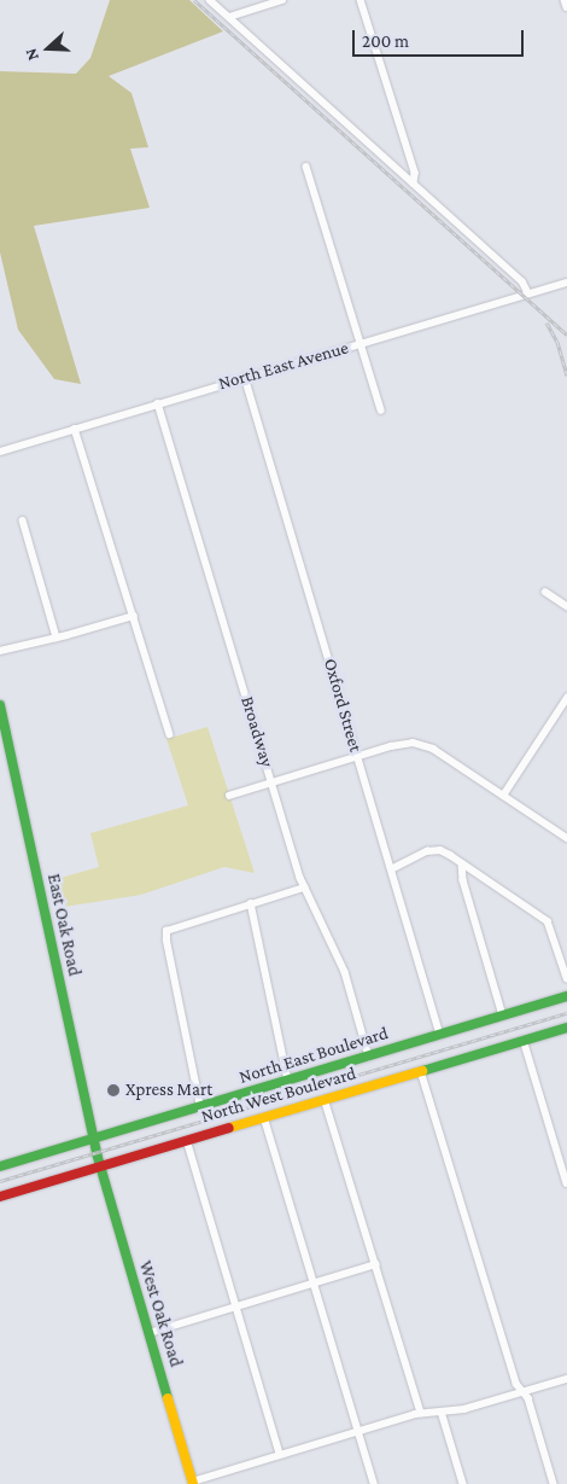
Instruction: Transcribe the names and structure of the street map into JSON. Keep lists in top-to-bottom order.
{
  "streets": {
    "main road": [
      "East Oak Road",
      "North East Boulevard",
      "North West Boulevard",
      "West Oak Road"
    ],
    "street": ["North East Avenue", "Oxford Street", "Broadway"]
  },
  "crossings": [
    ["North East Avenue", "Oxford Street"],
    ["North East Avenue", "Broadway"],
    ["Oxford Street", "North East Boulevard"],
    ["Broadway", "North East Boulevard"],
    ["East Oak Road", "North East Boulevard"],
    ["East Oak Road", "West Oak Road"],
    ["North West Boulevard", "West Oak Road"]
  ],
  "places": ["Xpress Mart"],
  "scale_bar": "200 m",
  "north": "left"
}
